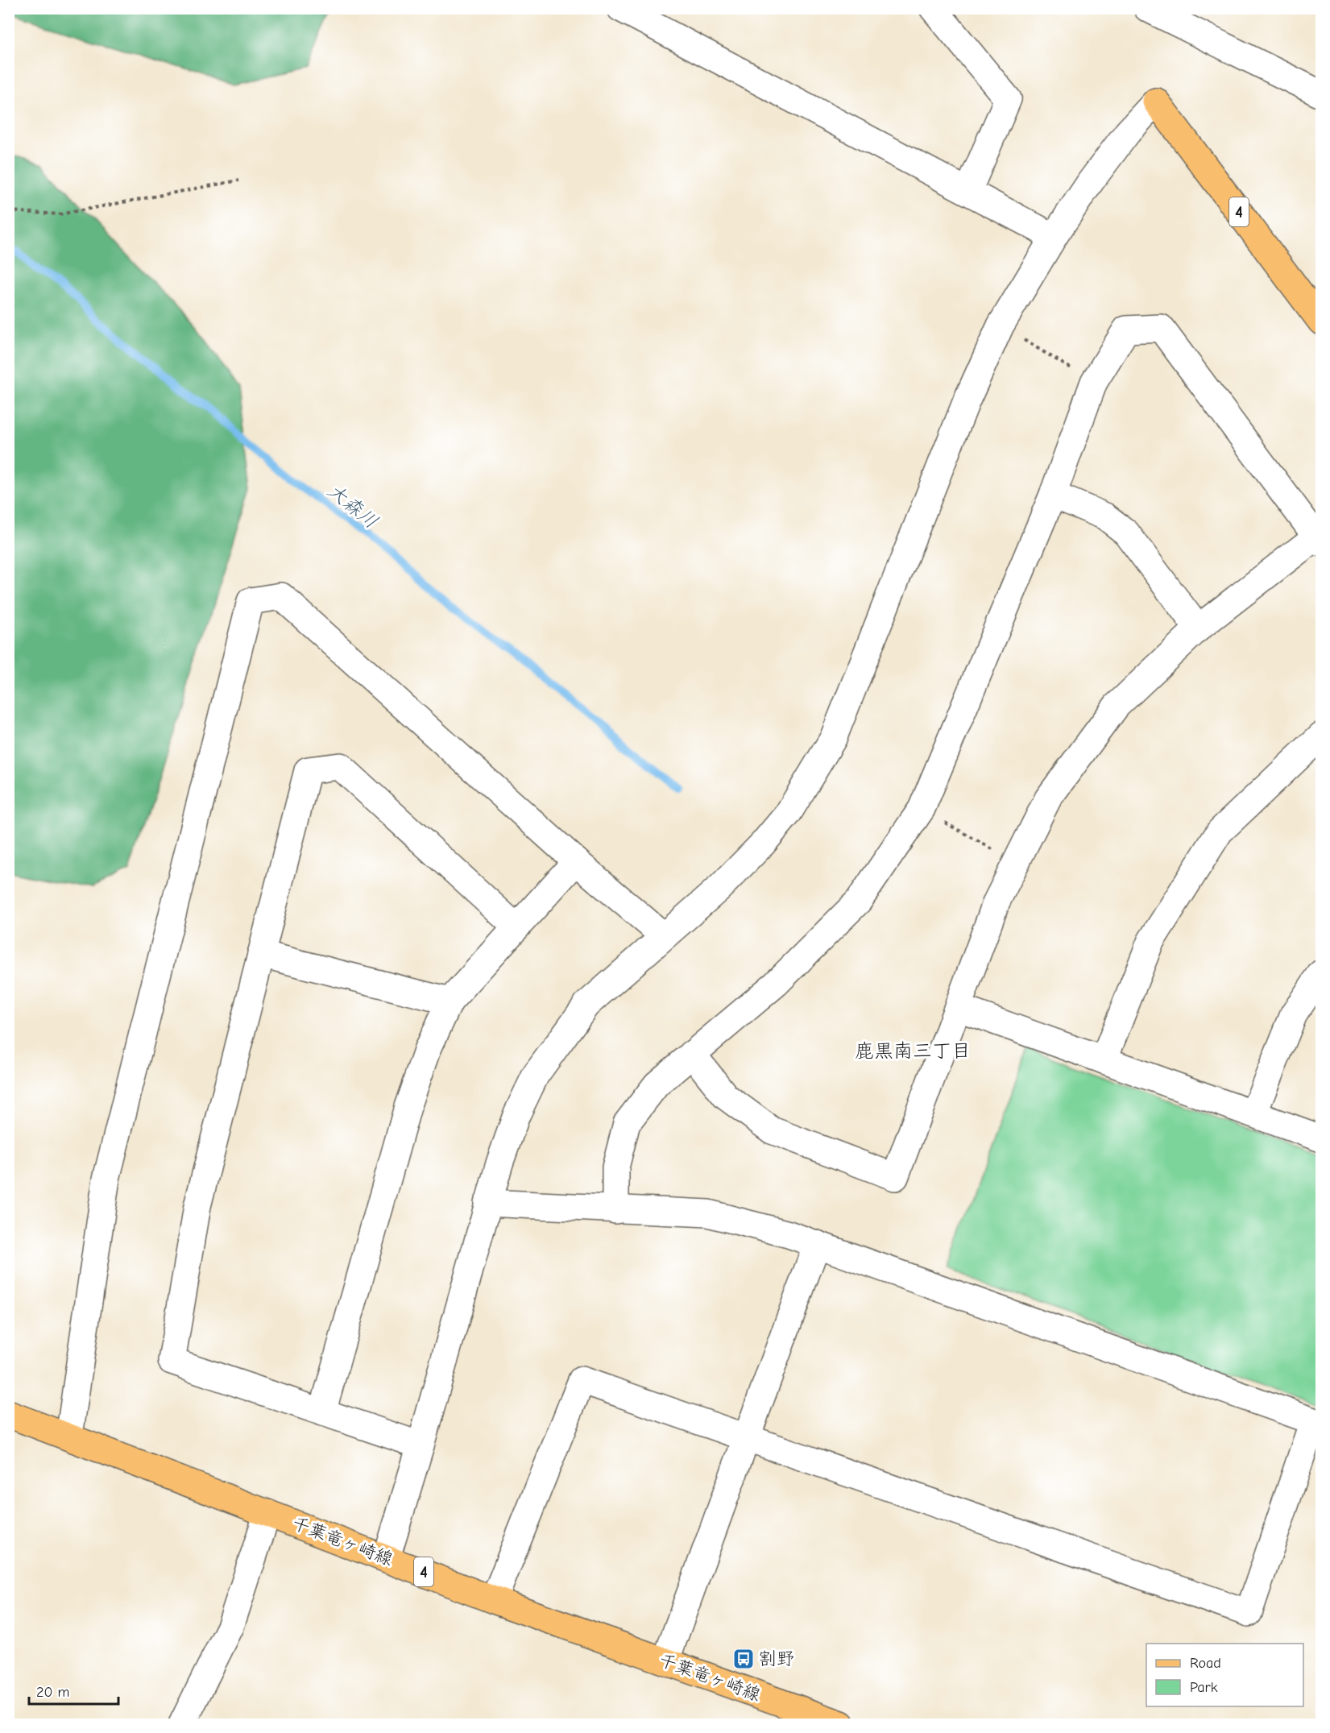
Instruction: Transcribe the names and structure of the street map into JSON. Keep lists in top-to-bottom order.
{
  "streets": {
    "main road": ["4", "千葉竜ヶ崎線"]
  },
  "districts": ["鹿黒南三丁目"],
  "water": ["大森川"],
  "places": {
    "bus stop": ["割野"]
  },
  "legend": ["Road", "Park"],
  "scale_bar": "20 m"
}
